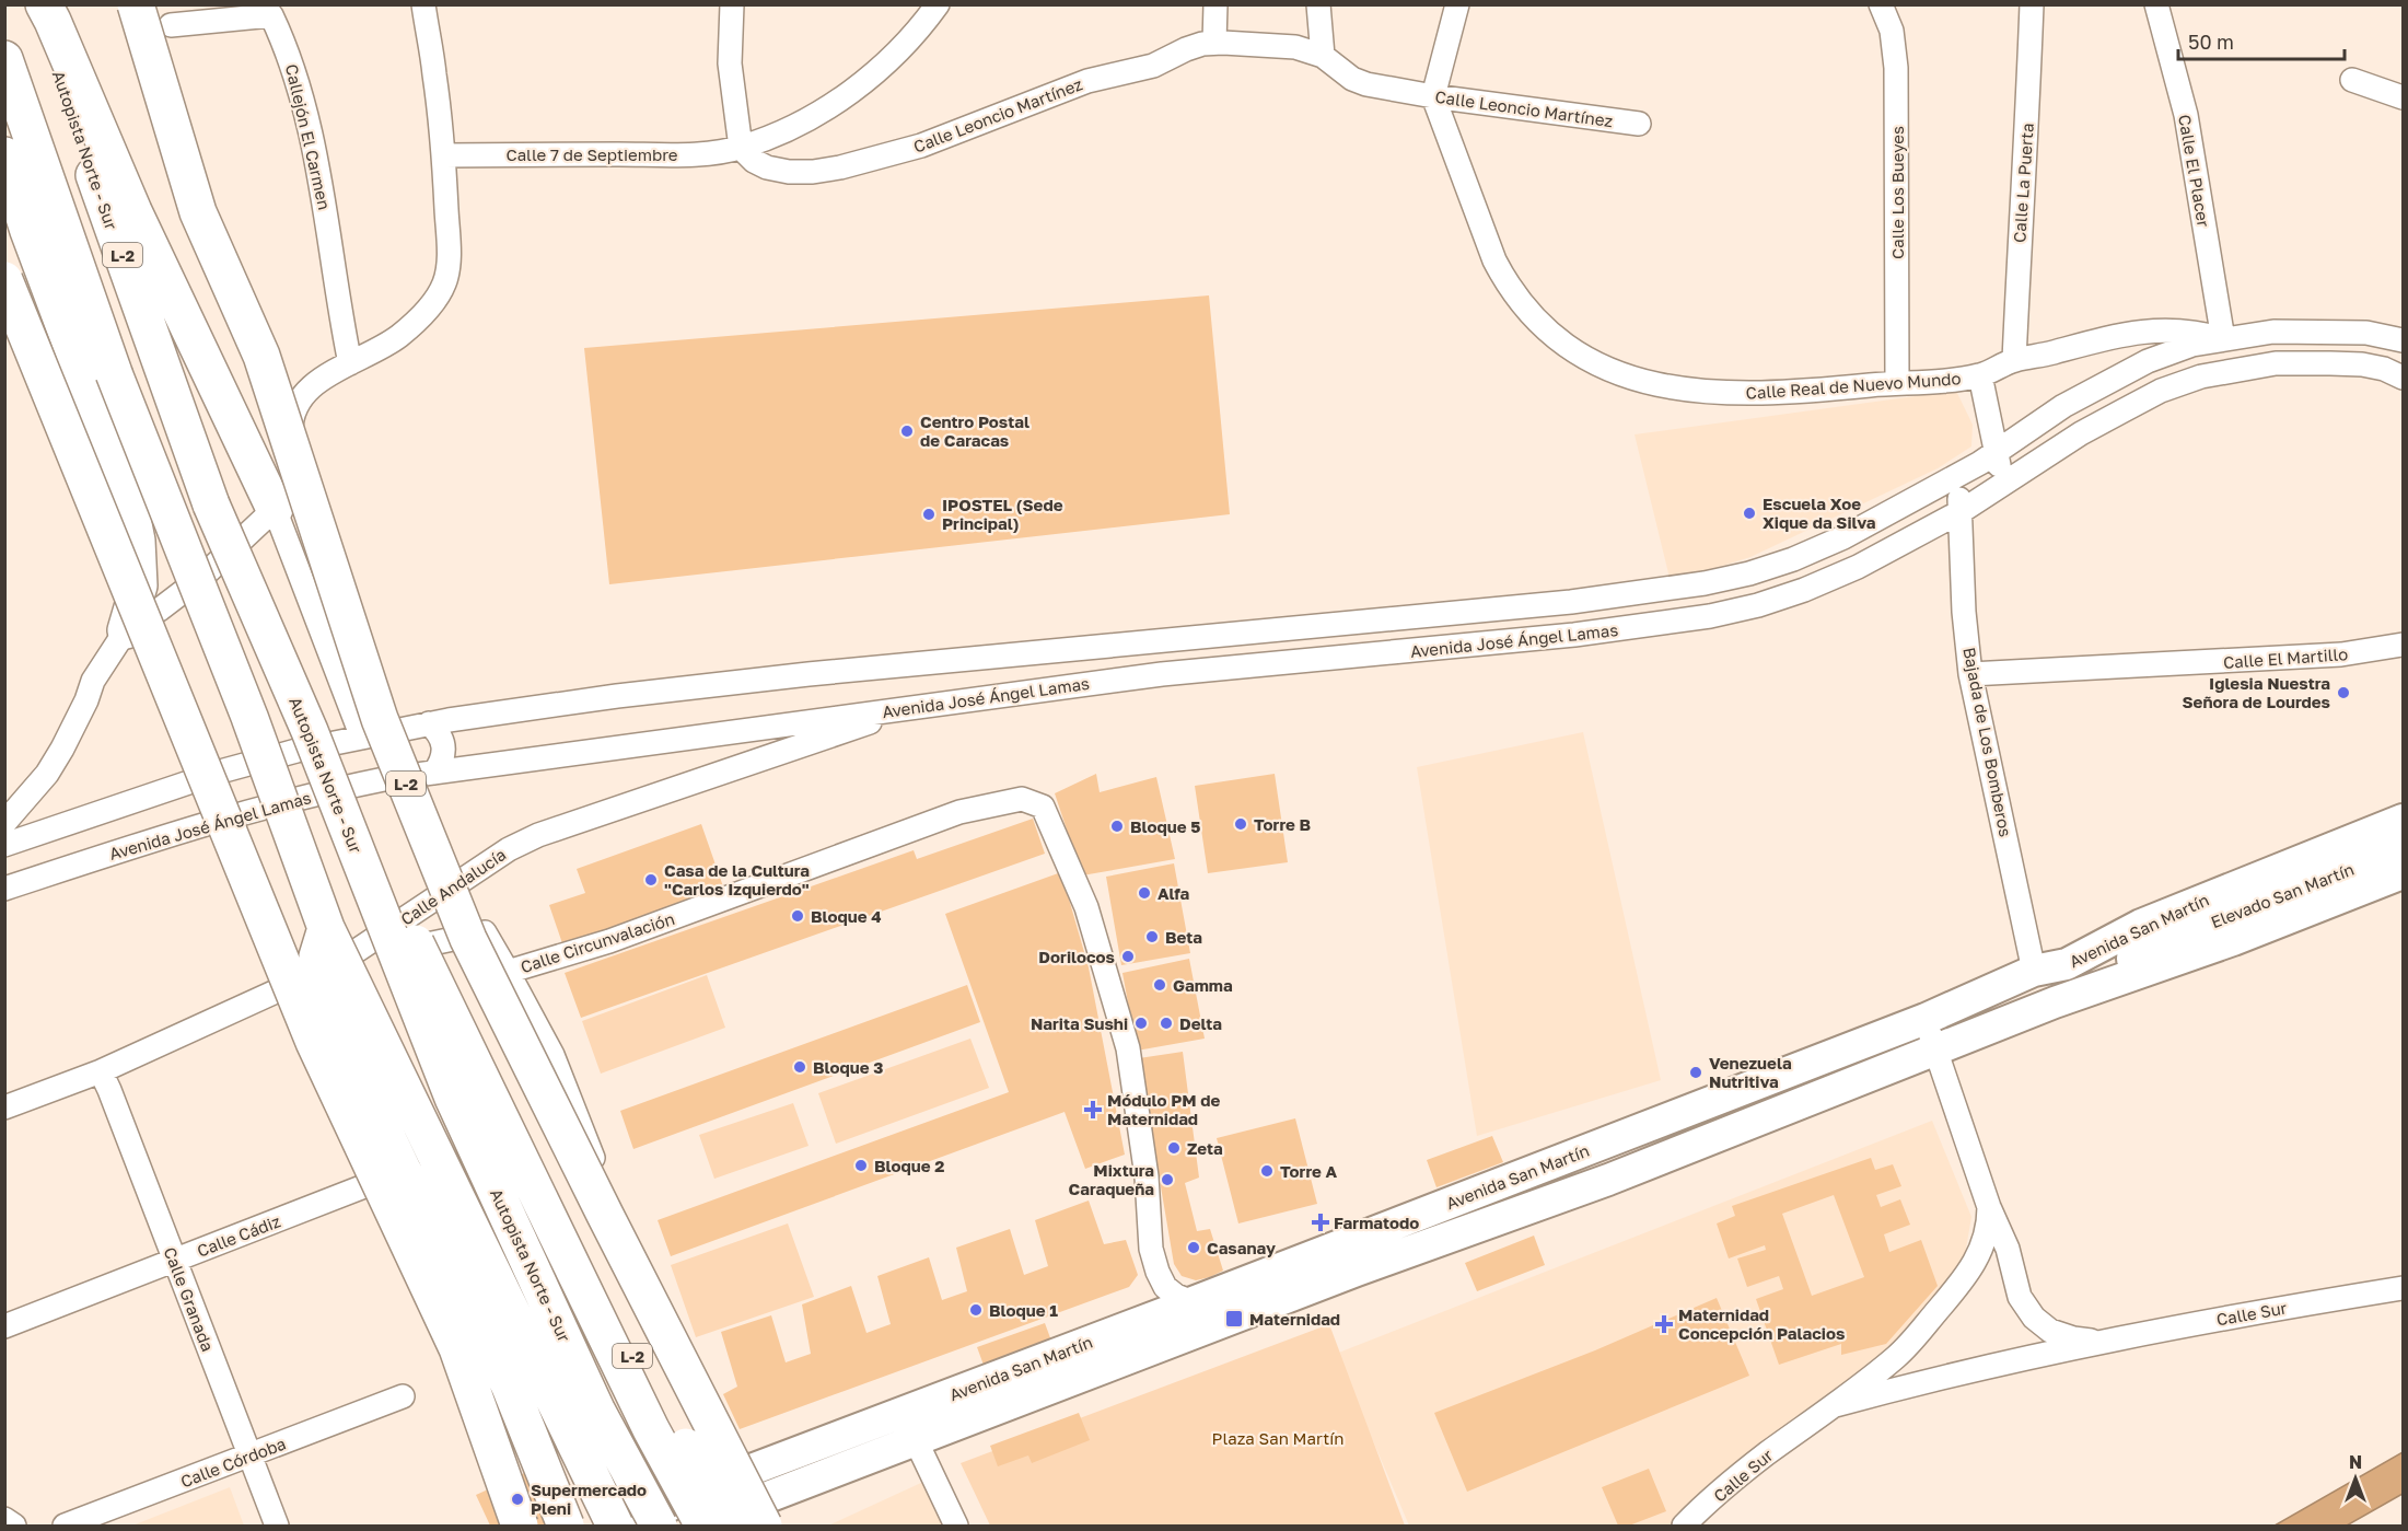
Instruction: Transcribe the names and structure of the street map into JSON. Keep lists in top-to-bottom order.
{
  "streets": {
    "highway": ["Autopista Norte - Sur", "L-2"],
    "main road": ["Elevado San Martín", "Avenida San Martín"],
    "street": [
      "Calle Leoncio Martínez",
      "Callejón El Carmen",
      "Calle 7 de Septiembre",
      "Calle El Placer",
      "Calle La Puerta",
      "Calle Los Bueyes",
      "Calle Real de Nuevo Mundo",
      "Avenida José Ángel Lamas",
      "Calle El Martillo",
      "Bajada de Los Bomberos",
      "Calle Andalucía",
      "Calle Circunvalación",
      "Calle Cádiz",
      "Calle Granada",
      "Calle Sur",
      "Calle Córdoba"
    ]
  },
  "crossings": [
    ["Calle Leoncio Martínez", "Calle 7 de Septiembre"],
    ["Calle Leoncio Martínez", "Calle Real de Nuevo Mundo"],
    ["Autopista Norte - Sur", "L-2"],
    ["Calle El Placer", "Calle Real de Nuevo Mundo"],
    ["Calle El Placer", "Avenida José Ángel Lamas"],
    ["Calle La Puerta", "Calle Real de Nuevo Mundo"],
    ["Calle Los Bueyes", "Calle Real de Nuevo Mundo"],
    ["Calle Real de Nuevo Mundo", "Avenida José Ángel Lamas"],
    ["Avenida José Ángel Lamas", "Bajada de Los Bomberos"],
    ["Avenida José Ángel Lamas", "Calle Andalucía"],
    ["Calle El Martillo", "Bajada de Los Bomberos"],
    ["Bajada de Los Bomberos", "Avenida San Martín"],
    ["Calle Andalucía", "Calle Granada"],
    ["Avenida San Martín", "Calle Circunvalación"],
    ["Avenida San Martín", "Calle Sur"],
    ["Calle Cádiz", "Calle Granada"],
    ["Calle Granada", "Calle Córdoba"]
  ],
  "parks": ["Plaza San Martín"],
  "places": {
    "other": [
      "Centro Postal de Caracas",
      "Escuela Xoe Xique da Silva",
      "IPOSTEL (Sede Principal)",
      "Iglesia Nuestra Señora de Lourdes",
      "Torre B",
      "Bloque 5",
      "Casa de la Cultura \"Carlos Izquierdo\"",
      "Alfa",
      "Bloque 4",
      "Beta",
      "Dorilocos",
      "Gamma",
      "Narita Sushi",
      "Delta",
      "Bloque 3",
      "Venezuela Nutritiva",
      "Zeta",
      "Bloque 2",
      "Torre A",
      "Mixtura Caraqueña",
      "Casanay",
      "Bloque 1",
      "Supermercado Pleni"
    ],
    "health": ["Módulo PM de Maternidad", "Farmatodo", "Maternidad Concepción Palacios"],
    "transit": ["Maternidad"]
  },
  "scale_bar": "50 m",
  "north": "top"
}
